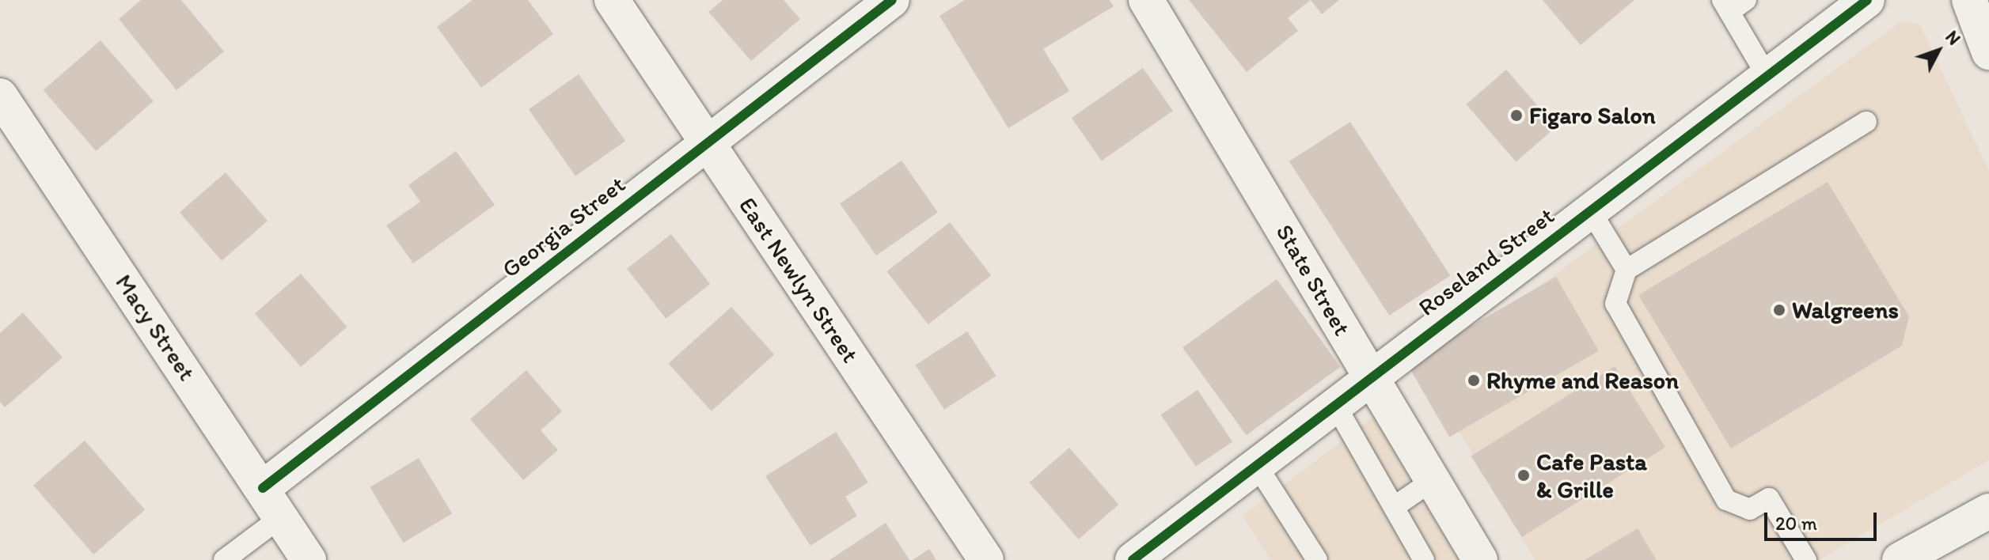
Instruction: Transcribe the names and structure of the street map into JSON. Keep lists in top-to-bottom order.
{
  "streets": {
    "street": [
      "Georgia Street",
      "Roseland Street",
      "East Newlyn Street",
      "State Street",
      "Macy Street"
    ]
  },
  "crossings": [
    ["Georgia Street", "East Newlyn Street"],
    ["Georgia Street", "Macy Street"],
    ["Roseland Street", "State Street"]
  ],
  "places": [
    "Figaro Salon",
    "Walgreens",
    "Rhyme and Reason",
    "Cafe Pasta & Grille"
  ],
  "scale_bar": "20 m",
  "north": "top right"
}
